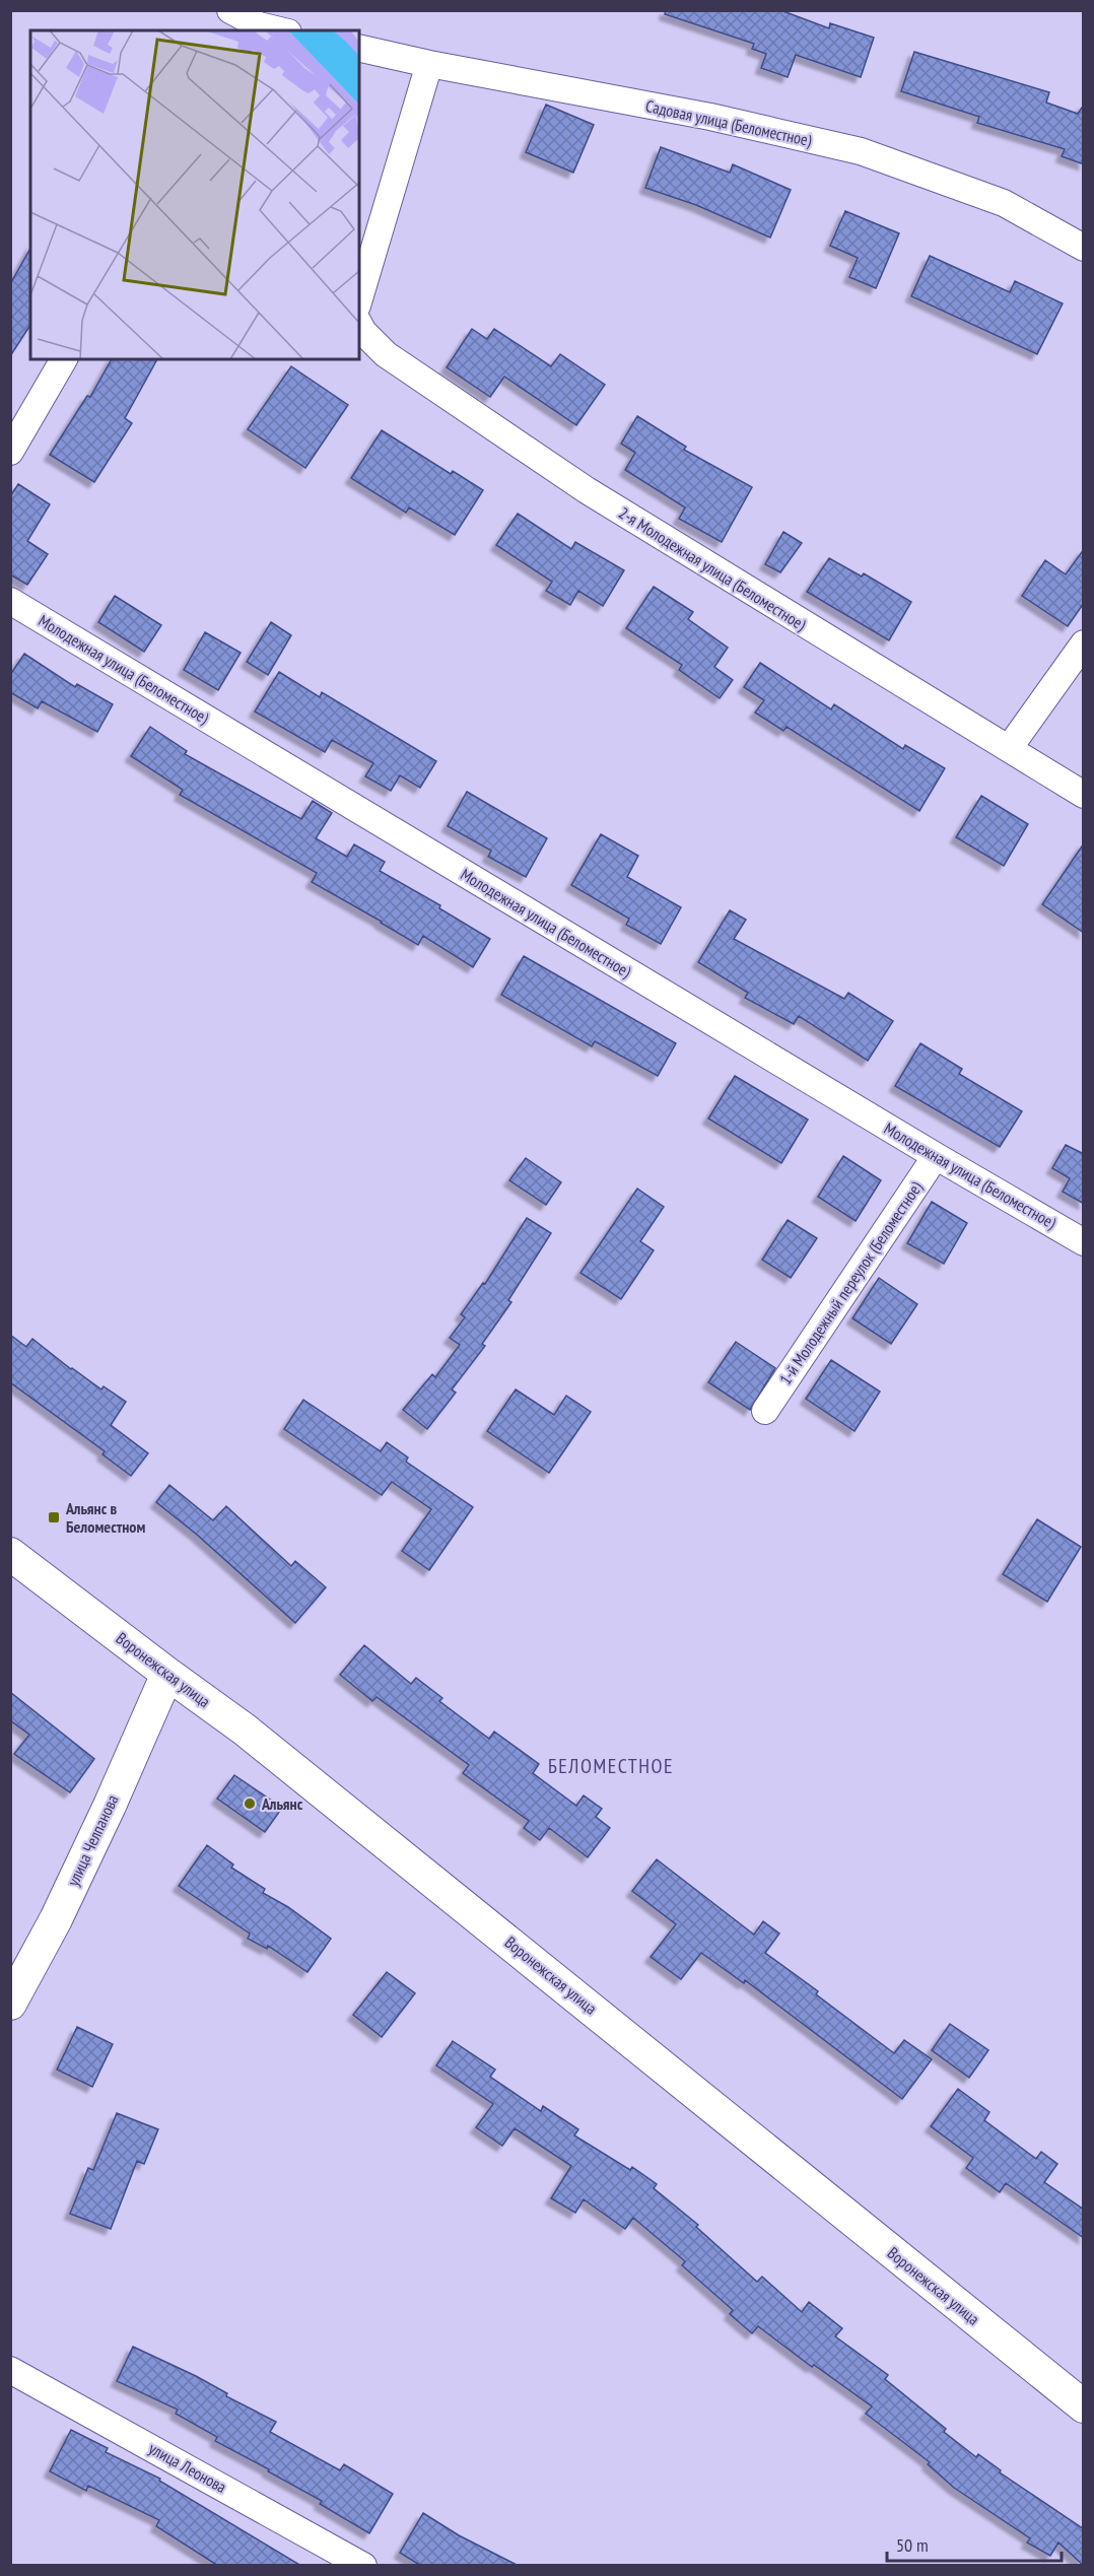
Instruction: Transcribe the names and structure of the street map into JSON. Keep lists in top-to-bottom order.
{
  "streets": {
    "street": [
      "Садовая улица (Беломестное)",
      "2-я Молодежная улица (Беломестное)",
      "Молодежная улица (Беломестное)",
      "1-й Молодежный переулок (Беломестное)",
      "Воронежская улица",
      "улица Челпанова",
      "улица Леонова"
    ]
  },
  "crossings": [
    ["Молодежная улица (Беломестное)", "1-й Молодежный переулок (Беломестное)"],
    ["Воронежская улица", "улица Челпанова"]
  ],
  "districts": ["БЕЛОМЕСТНОЕ"],
  "places": {
    "transit": ["Альянс в Беломестном"],
    "other": ["Альянс"]
  },
  "scale_bar": "50 m"
}
